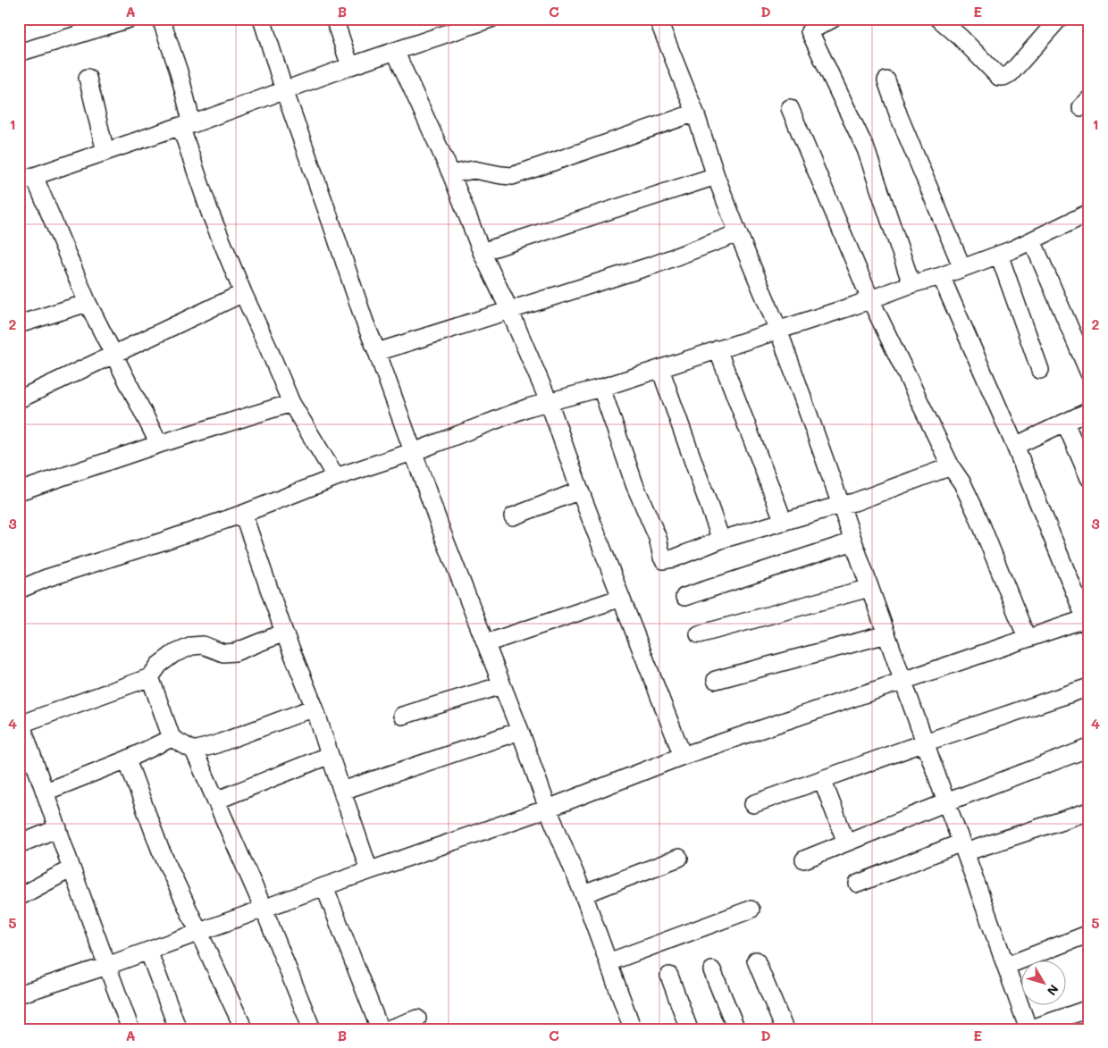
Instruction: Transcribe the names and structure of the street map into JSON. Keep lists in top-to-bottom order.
{
  "north": "bottom right",
  "grid": {
    "columns": [
      "A",
      "B",
      "C",
      "D",
      "E"
    ],
    "rows": [
      "1",
      "2",
      "3",
      "4",
      "5"
    ]
  }
}
